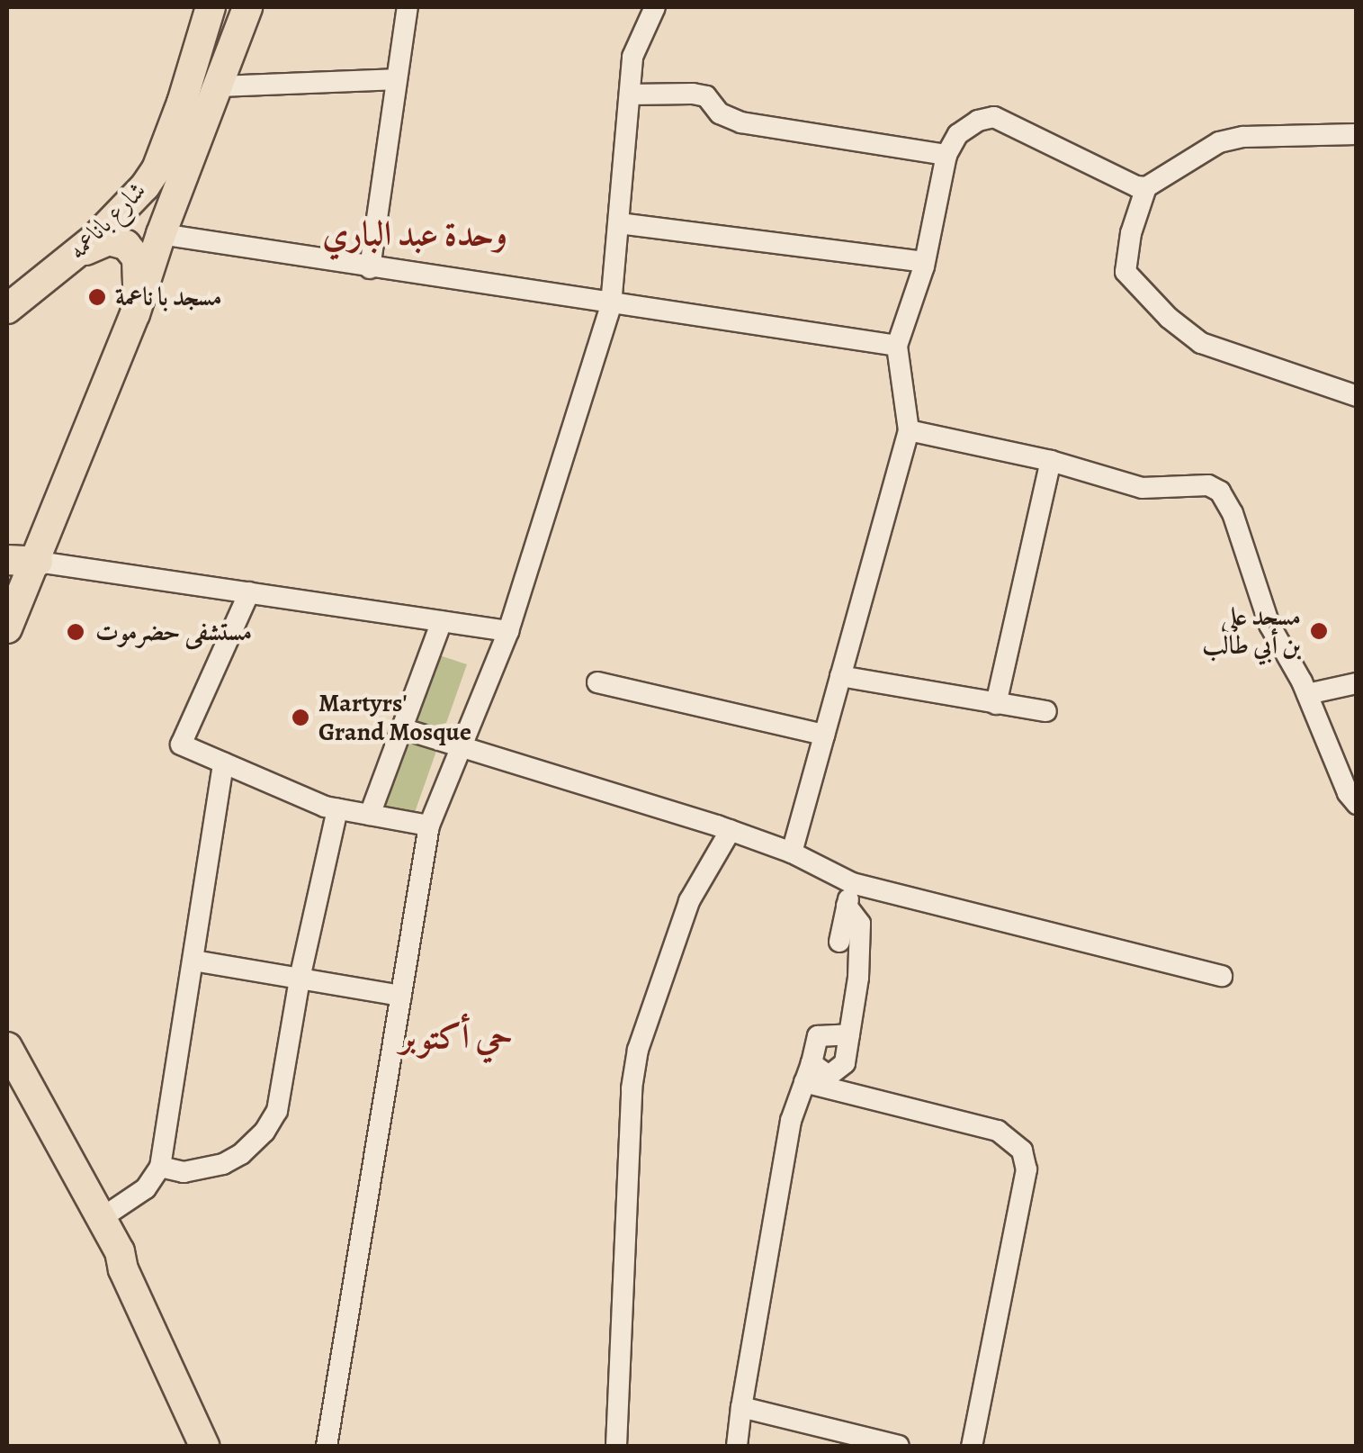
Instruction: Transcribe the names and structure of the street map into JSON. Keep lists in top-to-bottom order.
{
  "streets": {
    "highway": ["شارع باناعمه"]
  },
  "districts": ["وحدة عبد الباري", "حي أكتوبر"],
  "places": [
    "مسجد با ناعمة",
    "مسجد علي بن أبي طالب",
    "مستشفى حضرموت",
    "Martyrs' Grand Mosque"
  ]
}
